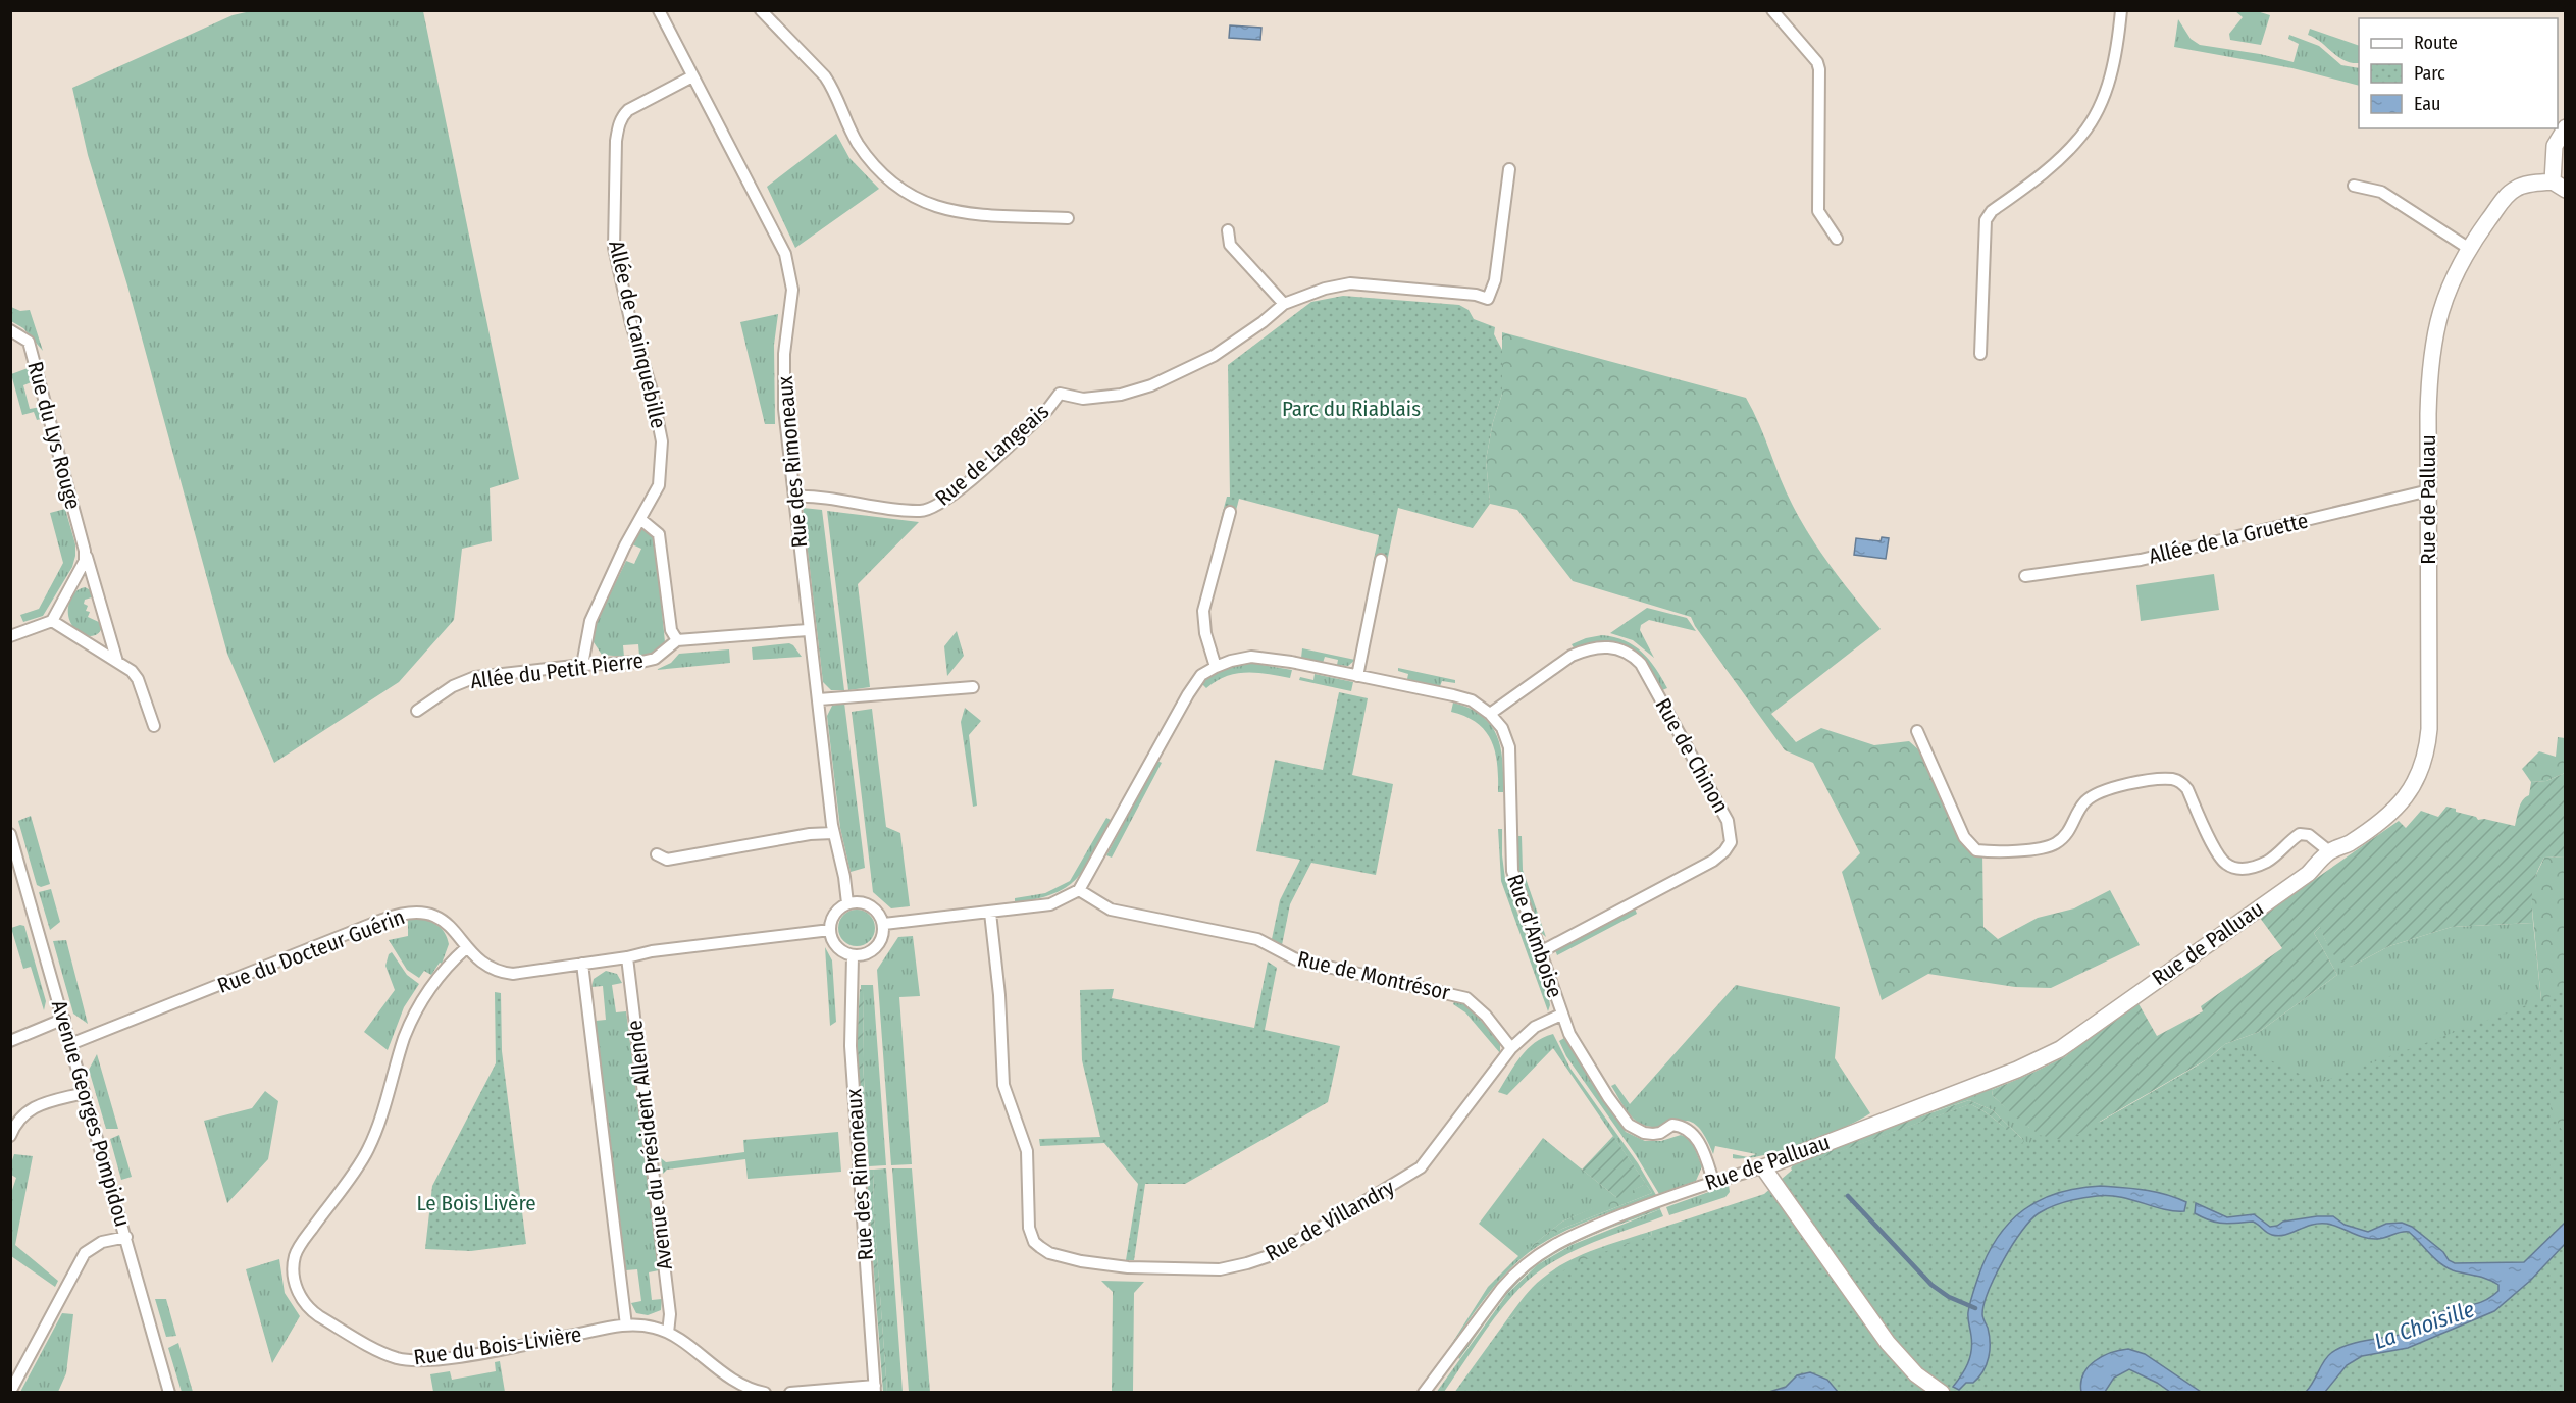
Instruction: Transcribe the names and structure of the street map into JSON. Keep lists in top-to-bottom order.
{
  "streets": {
    "street": [
      "Allée de Crainquebille",
      "Rue du Lys Rouge",
      "Rue de Langeais",
      "Rue des Rimoneaux",
      "Rue de Palluau",
      "Allée de la Gruette",
      "Allée du Petit Pierre",
      "Rue de Chinon",
      "Rue d'Amboise",
      "Rue du Docteur Guérin",
      "Rue de Montrésor",
      "Avenue Georges Pompidou",
      "Avenue du Président Allende",
      "Rue de Villandry",
      "Rue du Bois-Livière"
    ]
  },
  "crossings": [
    ["Allée de Crainquebille", "Rue des Rimoneaux"],
    ["Allée de Crainquebille", "Allée du Petit Pierre"],
    ["Rue de Langeais", "Rue des Rimoneaux"],
    ["Rue des Rimoneaux", "Rue du Docteur Guérin"],
    ["Rue de Palluau", "Allée de la Gruette"],
    ["Rue de Palluau", "Rue d'Amboise"],
    ["Rue de Chinon", "Rue d'Amboise"],
    ["Rue d'Amboise", "Rue de Montrésor"],
    ["Rue d'Amboise", "Rue de Villandry"],
    ["Rue du Docteur Guérin", "Avenue Georges Pompidou"],
    ["Rue du Docteur Guérin", "Avenue du Président Allende"],
    ["Rue du Docteur Guérin", "Rue du Bois-Livière"],
    ["Rue de Montrésor", "Rue de Villandry"],
    ["Avenue du Président Allende", "Rue du Bois-Livière"]
  ],
  "water": ["La Choisille"],
  "parks": ["Parc du Riablais", "Le Bois Livère"],
  "legend": ["Route", "Parc", "Eau"]
}
